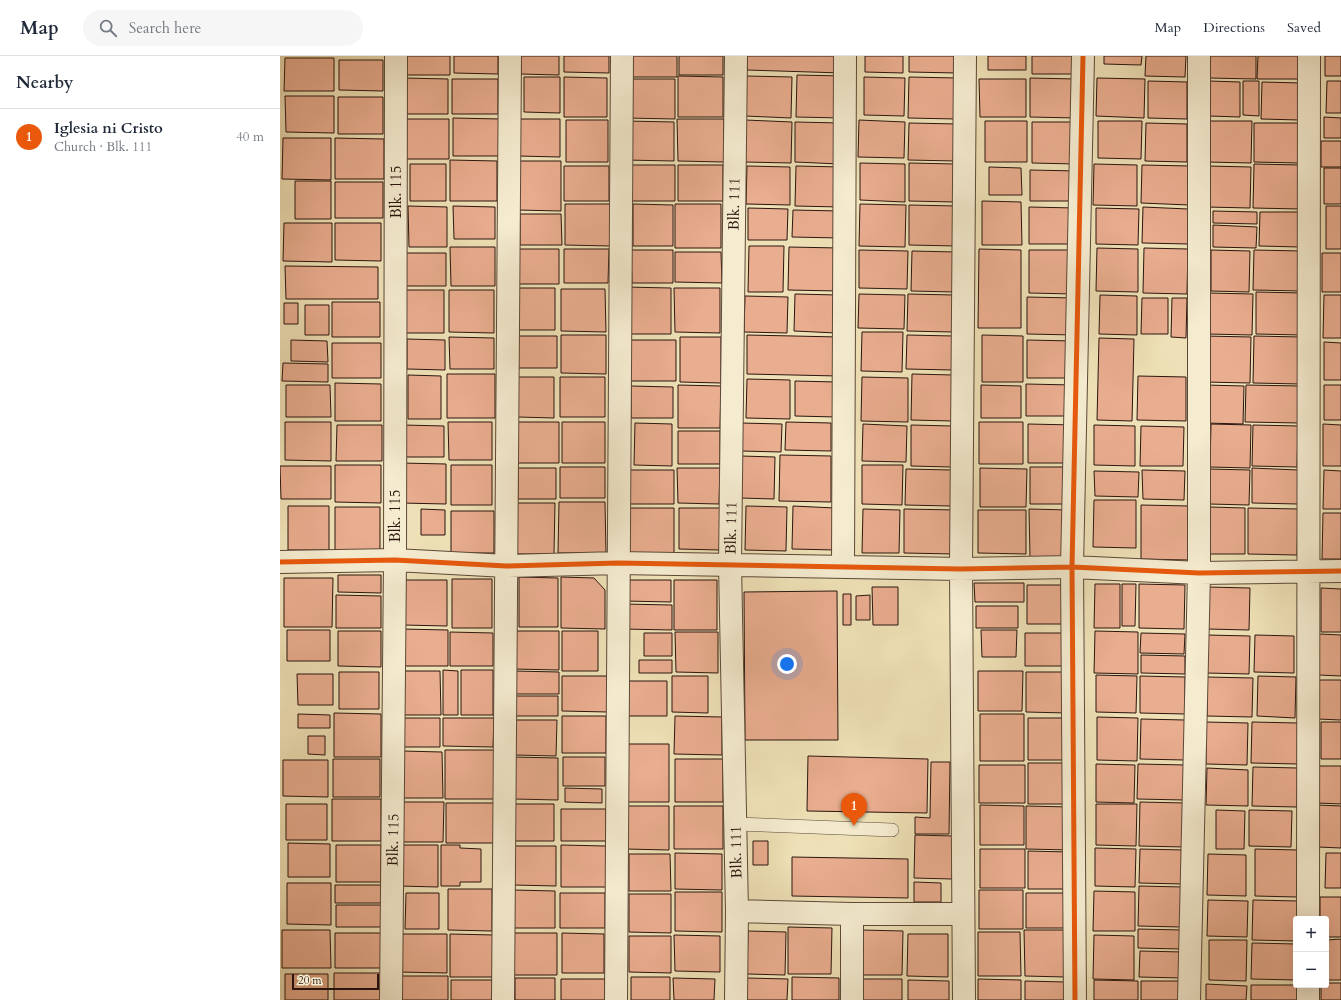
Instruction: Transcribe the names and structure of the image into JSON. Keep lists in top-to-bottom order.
{
  "streets": {
    "street": ["Blk. 115", "Blk. 111"]
  },
  "scale_bar": "20 m",
  "page": {
    "header": "Map",
    "search": "Search here",
    "nav": ["Map", "Directions", "Saved"],
    "heading": "Nearby",
    "list": [
      {
        "mark": "1",
        "name": "Iglesia ni Cristo",
        "note": "Church · Blk. 111",
        "value": "40 m"
      }
    ],
    "pins": "1",
    "map_buttons": ["+", "−"],
    "scale": "20 m"
  }
}
